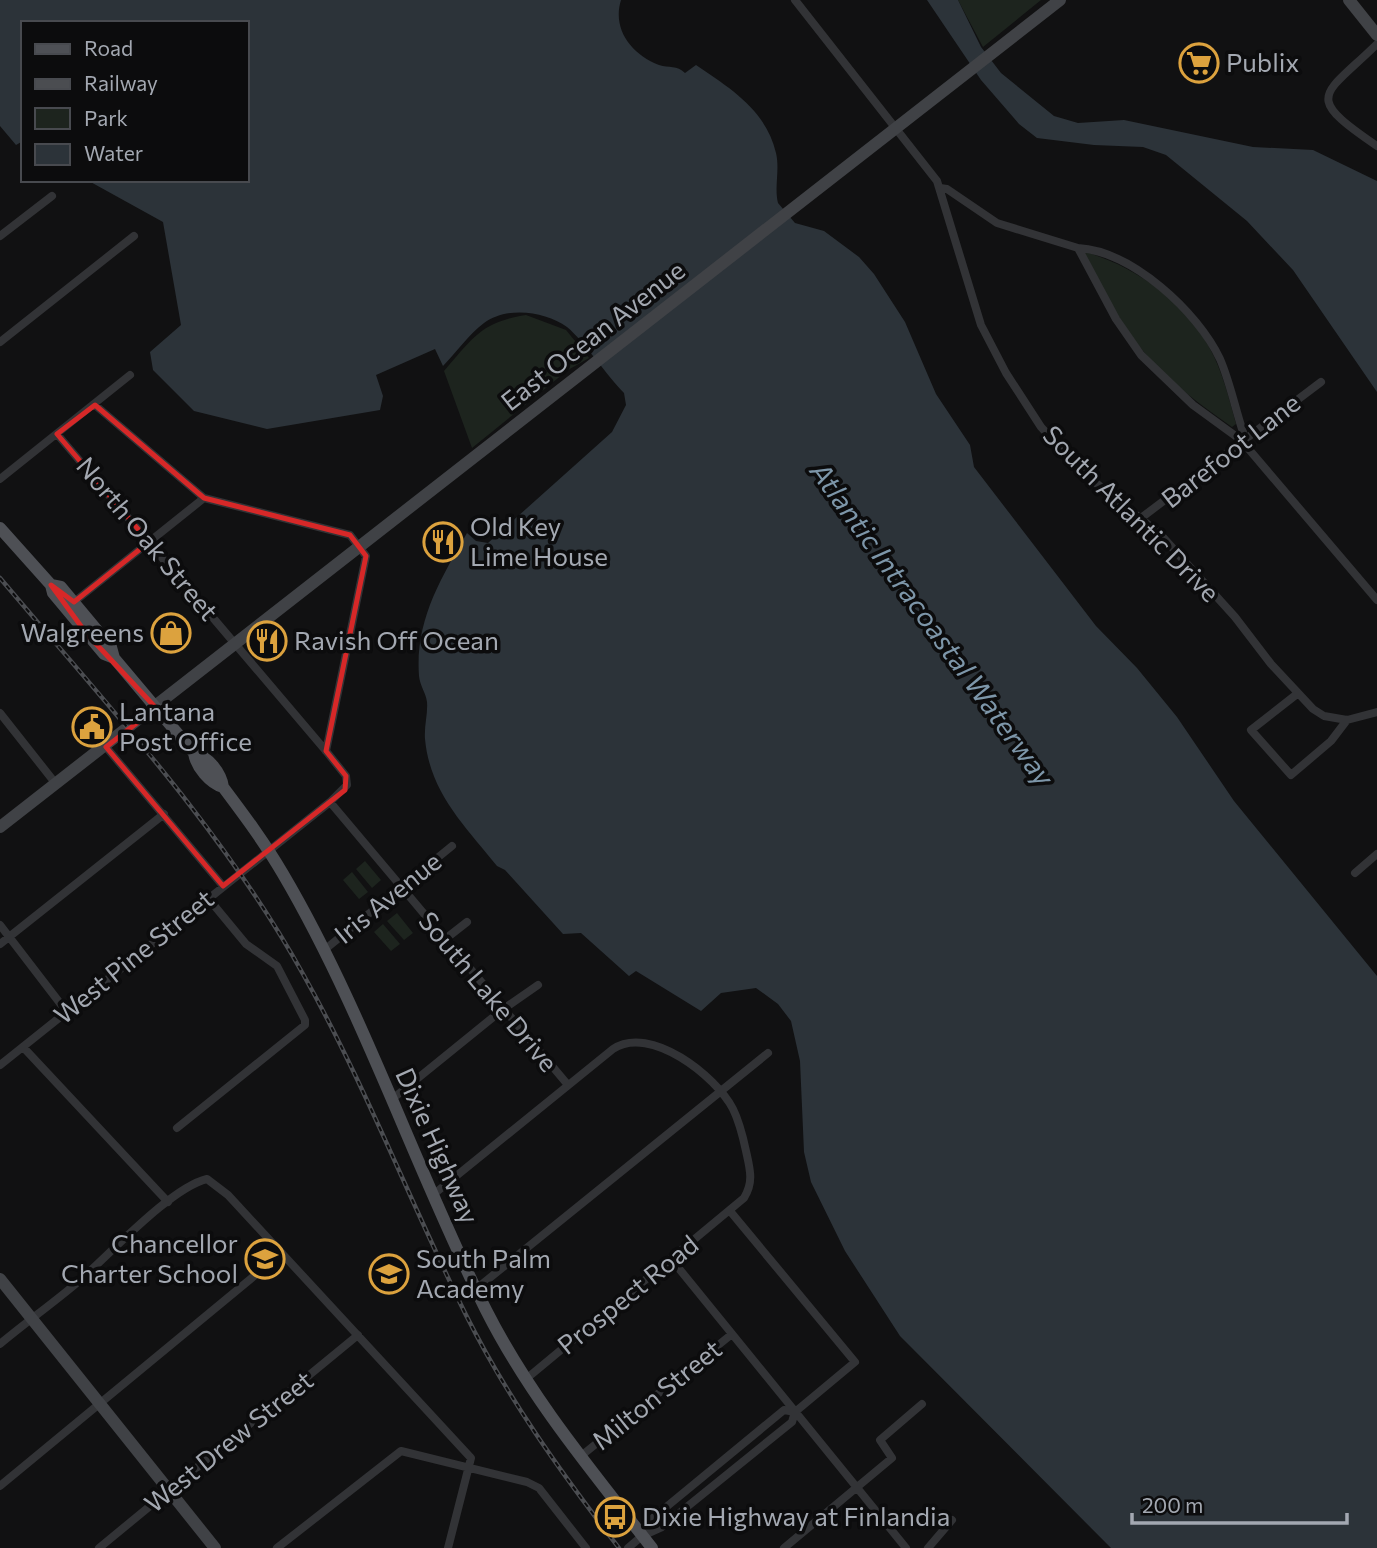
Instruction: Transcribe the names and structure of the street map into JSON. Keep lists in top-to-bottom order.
{
  "streets": {
    "main road": ["East Ocean Avenue", "Dixie Highway"],
    "street": [
      "Barefoot Lane",
      "South Atlantic Drive",
      "North Oak Street",
      "Iris Avenue",
      "West Pine Street",
      "South Lake Drive",
      "Prospect Road",
      "Milton Street",
      "West Drew Street"
    ]
  },
  "crossings": [
    ["East Ocean Avenue", "South Atlantic Drive"],
    ["East Ocean Avenue", "North Oak Street"],
    ["East Ocean Avenue", "Dixie Highway"],
    ["Barefoot Lane", "South Atlantic Drive"],
    ["North Oak Street", "West Pine Street"],
    ["North Oak Street", "South Lake Drive"],
    ["Iris Avenue", "South Lake Drive"],
    ["Iris Avenue", "Dixie Highway"],
    ["West Pine Street", "South Lake Drive"],
    ["West Pine Street", "Dixie Highway"],
    ["South Lake Drive", "Prospect Road"],
    ["Dixie Highway", "Prospect Road"],
    ["Dixie Highway", "Milton Street"]
  ],
  "water": ["Atlantic Intracoastal Waterway"],
  "places": {
    "supermarket": ["Publix"],
    "restaurant": ["Old Key Lime House", "Ravish Off Ocean"],
    "shop": ["Walgreens"],
    "public building": ["Lantana Post Office"],
    "school or university": ["Chancellor Charter School", "South Palm Academy"],
    "bus stop": ["Dixie Highway at Finlandia"]
  },
  "legend": [
    "Road",
    "Railway",
    "Park",
    "Water"
  ],
  "scale_bar": "200 m"
}
